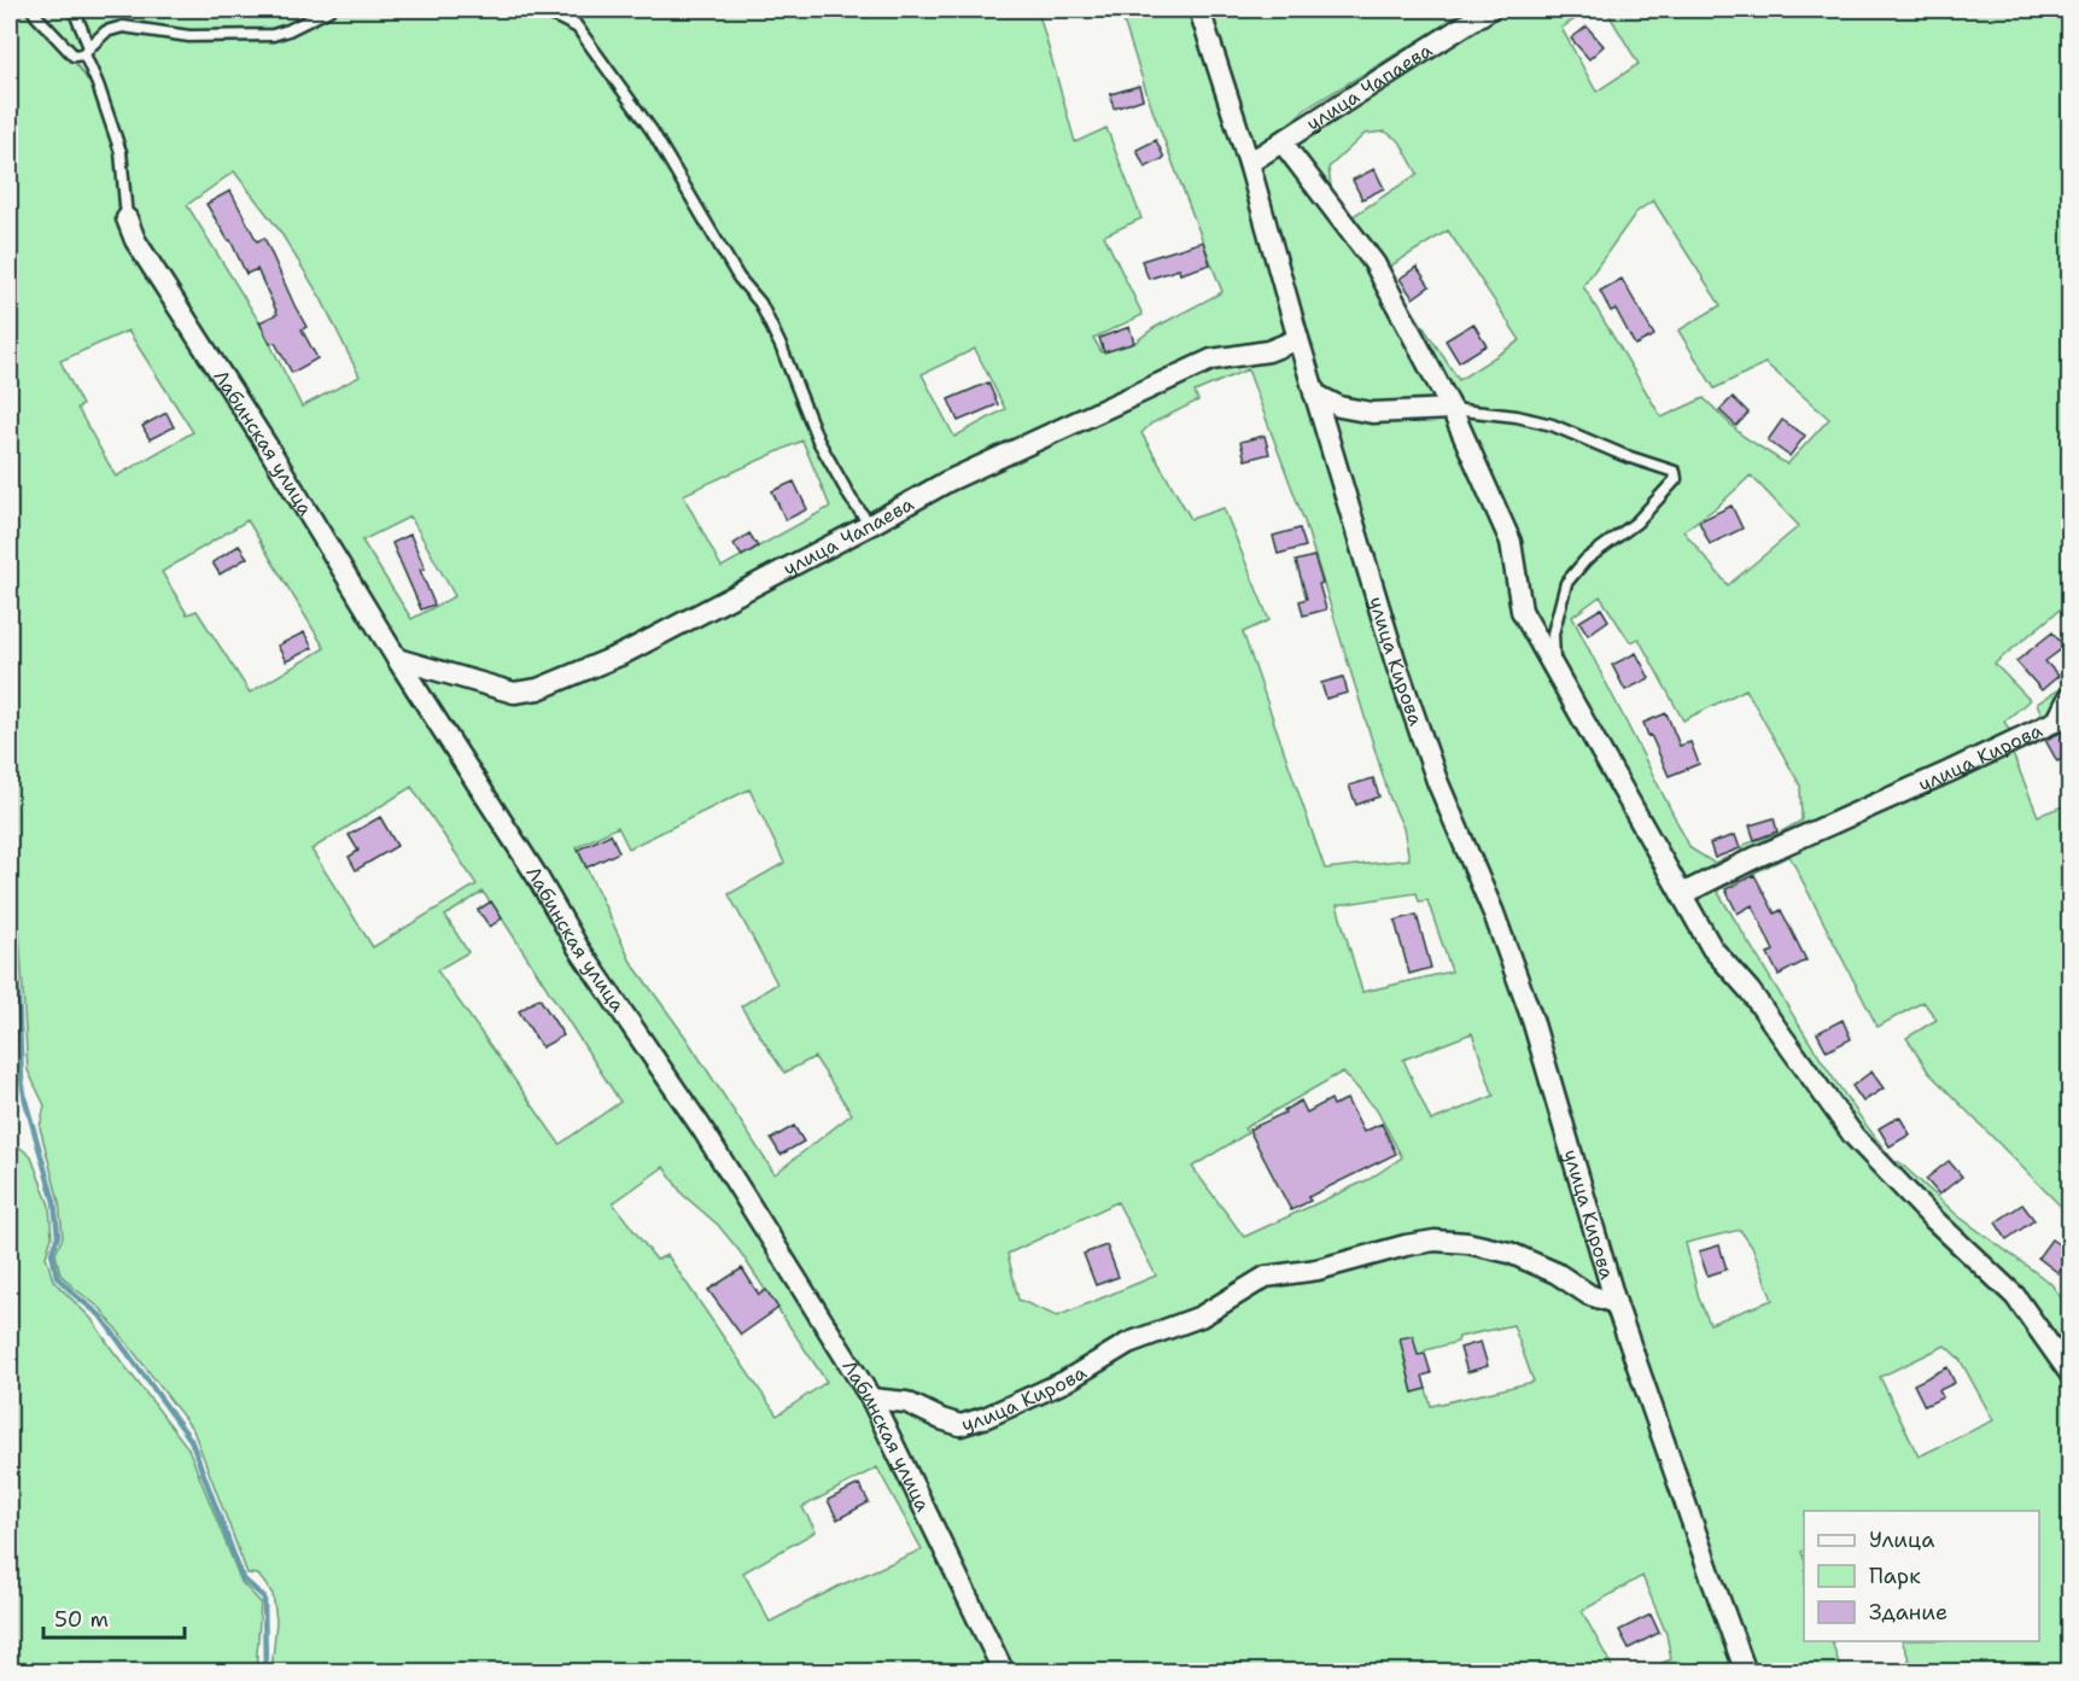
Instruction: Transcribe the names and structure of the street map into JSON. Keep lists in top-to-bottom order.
{
  "streets": {
    "street": ["улица Чапаева", "Лабинская улица", "улица Кирова"]
  },
  "crossings": [
    ["улица Чапаева", "Лабинская улица"],
    ["улица Чапаева", "улица Кирова"],
    ["Лабинская улица", "улица Кирова"]
  ],
  "legend": ["Улица", "Парк", "Здание"],
  "scale_bar": "50 m"
}
